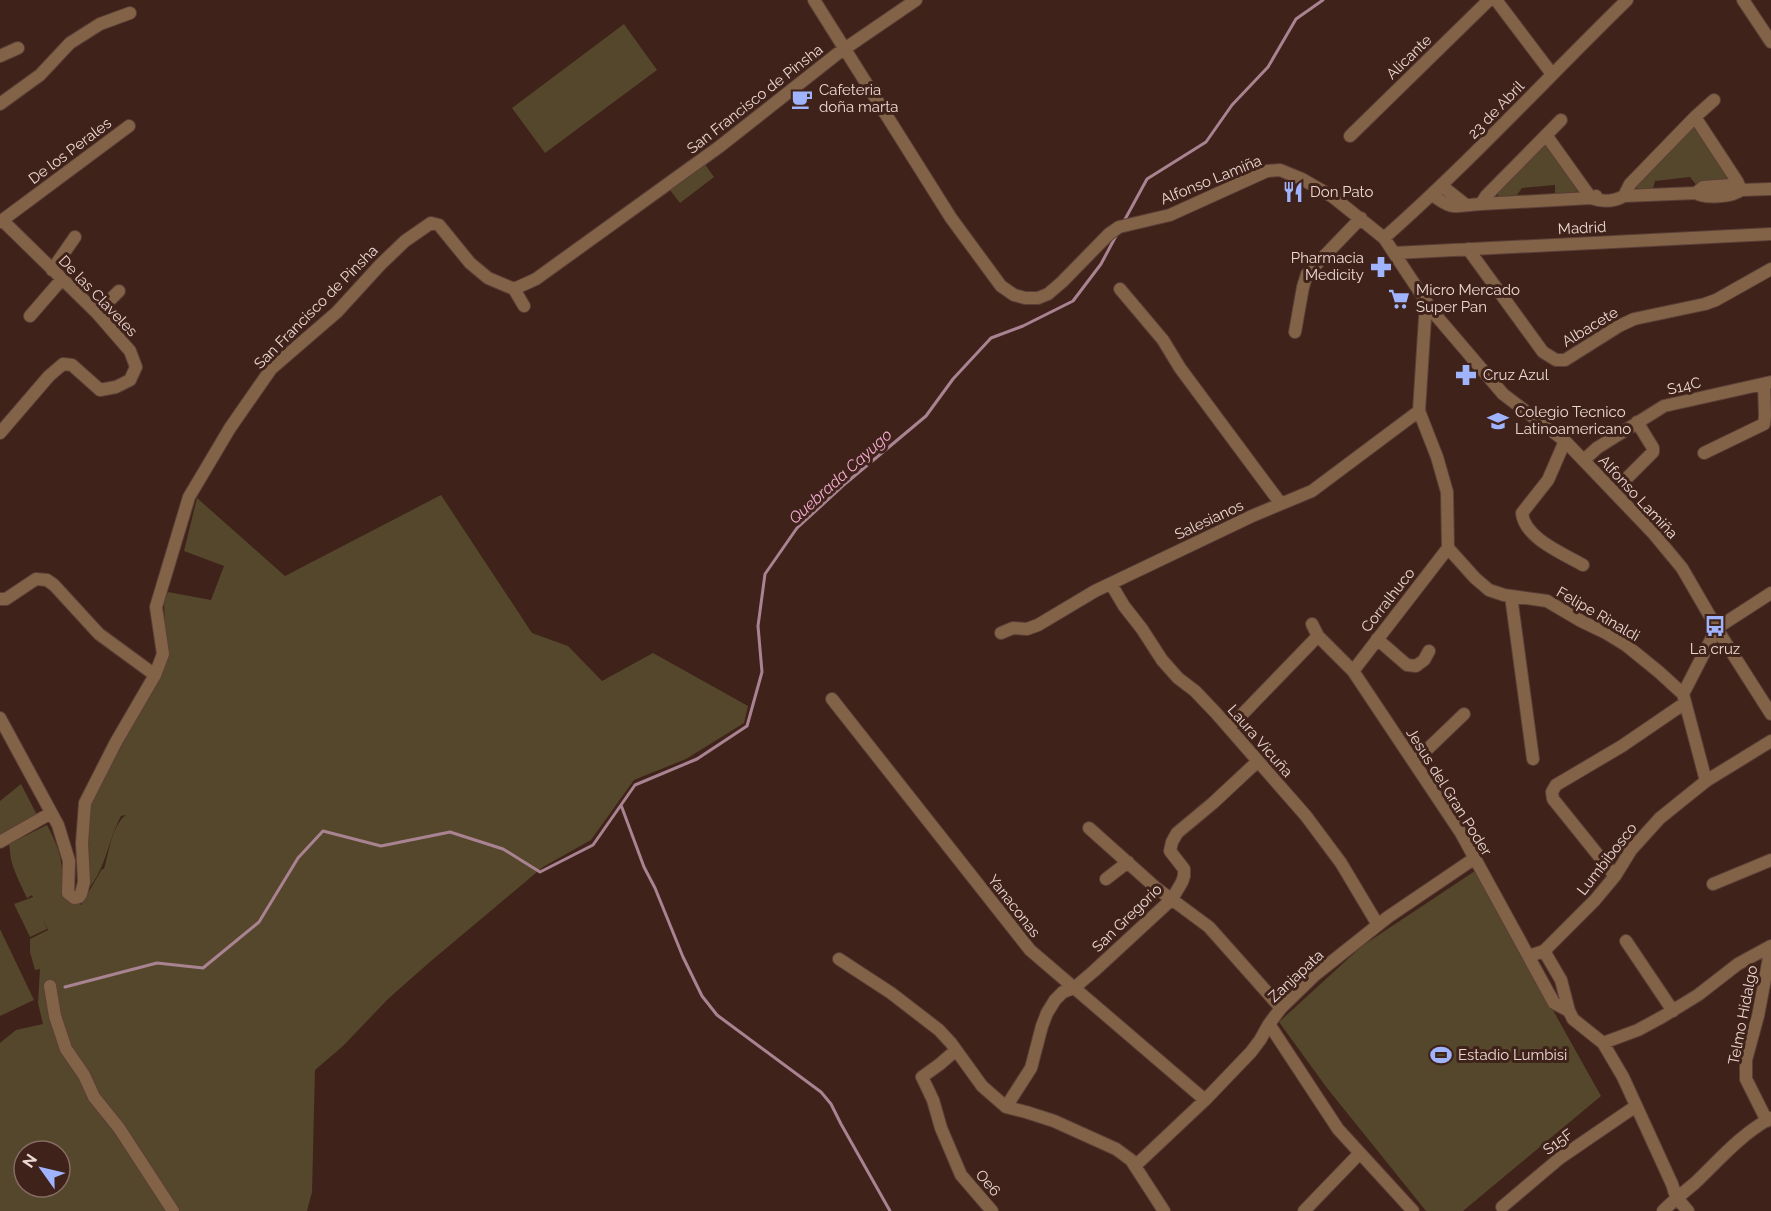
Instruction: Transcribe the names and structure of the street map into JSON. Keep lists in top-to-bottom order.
{
  "streets": {
    "street": [
      "Alicante",
      "San Francisco de Pinsha",
      "23 de Abril",
      "De los Perales",
      "Alfonso Lamiña",
      "Madrid",
      "De las Claveles",
      "Albacete",
      "S14C",
      "Salesianos",
      "Corralhuco",
      "Felipe Rinaldi",
      "Laura Vicuña",
      "Jesus del Gran Poder",
      "Lumbibosco",
      "Yanaconas",
      "San Gregorio",
      "Zanjapata",
      "Telmo Hidalgo",
      "S15F",
      "Oe6"
    ]
  },
  "crossings": [
    ["San Francisco de Pinsha", "Alfonso Lamiña"],
    ["23 de Abril", "Alfonso Lamiña"],
    ["De los Perales", "De las Claveles"],
    ["Alfonso Lamiña", "Madrid"],
    ["Alfonso Lamiña", "S14C"],
    ["Madrid", "Albacete"],
    ["Salesianos", "Laura Vicuña"],
    ["Corralhuco", "Felipe Rinaldi"],
    ["Corralhuco", "Jesus del Gran Poder"],
    ["Laura Vicuña", "Jesus del Gran Poder"],
    ["Laura Vicuña", "San Gregorio"],
    ["Laura Vicuña", "Zanjapata"],
    ["Jesus del Gran Poder", "Lumbibosco"],
    ["Jesus del Gran Poder", "Zanjapata"],
    ["Jesus del Gran Poder", "S15F"],
    ["Yanaconas", "San Gregorio"],
    ["Yanaconas", "Zanjapata"]
  ],
  "water": ["Quebrada Cayugo"],
  "places": {
    "cafe": ["Cafeteria doña marta"],
    "restaurant": ["Don Pato"],
    "pharmacy": ["Pharmacia Medicity", "Cruz Azul"],
    "supermarket": ["Micro Mercado Super Pan"],
    "school or university": ["Colegio Tecnico Latinoamericano"],
    "bus stop": ["La cruz"],
    "sports": ["Estadio Lumbisi"]
  },
  "north": "top left"
}
